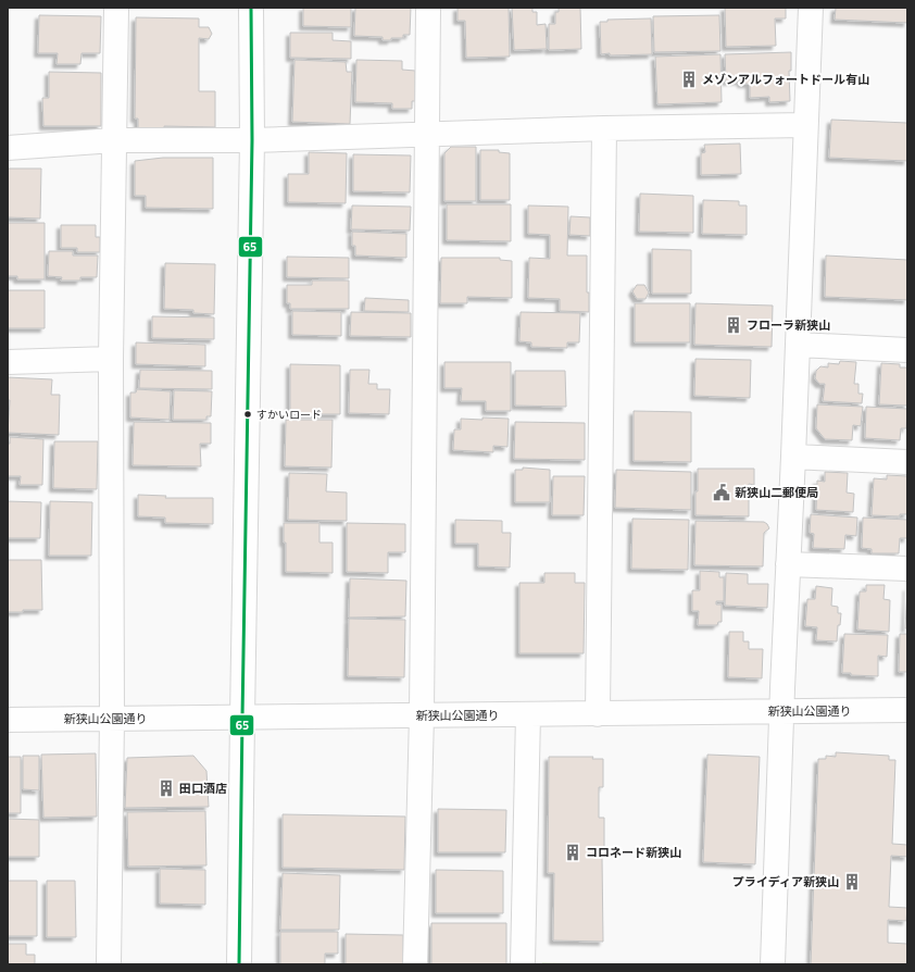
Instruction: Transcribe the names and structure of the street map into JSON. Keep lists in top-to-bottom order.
{
  "streets": {
    "street": ["新狭山公園通り"]
  },
  "places": {
    "building": [
      "メゾンアルフォートドール有山",
      "フローラ新狭山",
      "田口酒店",
      "コロネード新狭山",
      "プライディア新狭山"
    ],
    "other": ["すかいロード"],
    "public building": ["新狭山二郵便局"]
  },
  "lines": ["transit line 65"]
}
